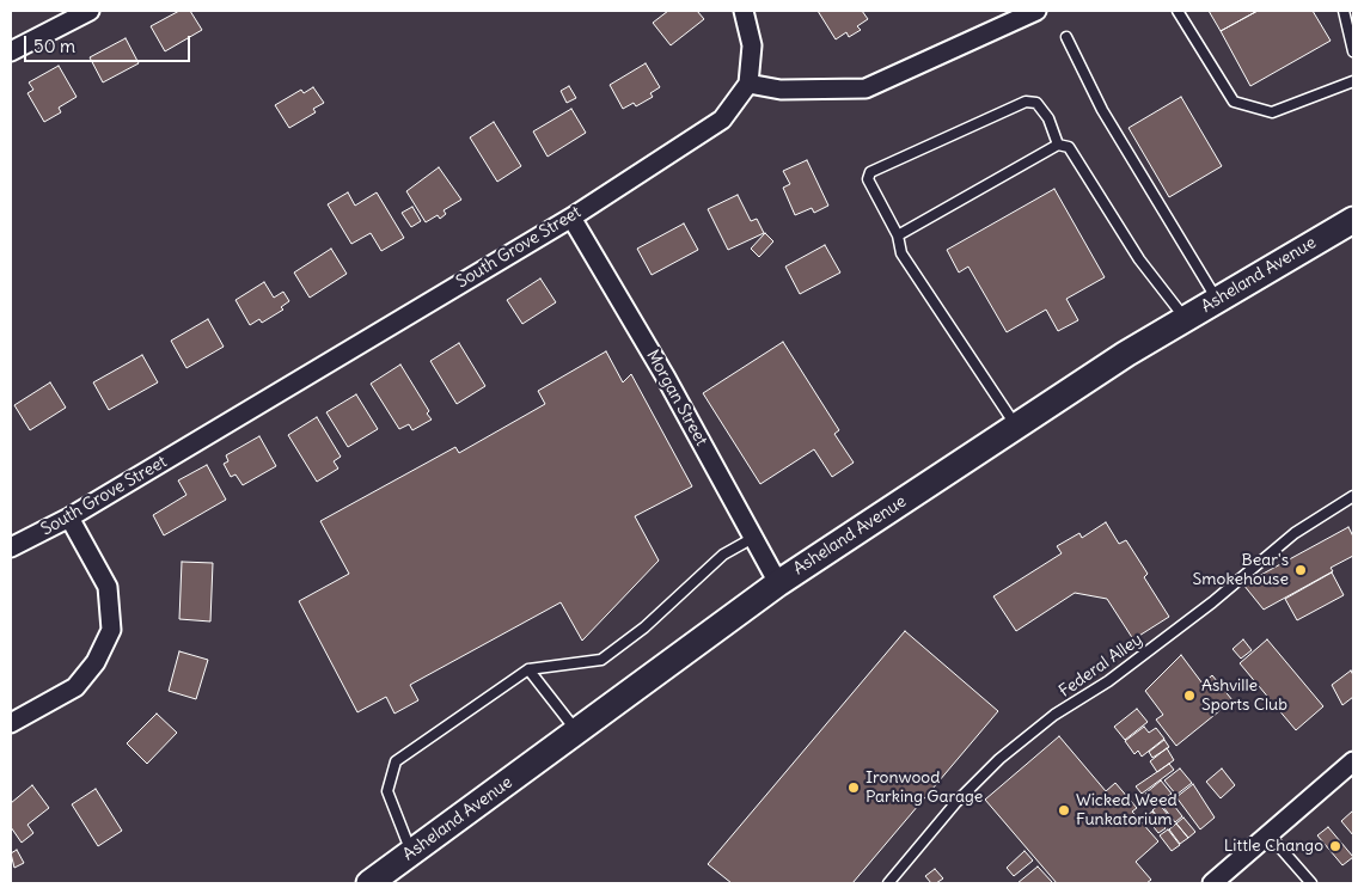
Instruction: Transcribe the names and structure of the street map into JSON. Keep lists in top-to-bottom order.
{
  "streets": {
    "main road": ["Asheland Avenue"],
    "street": ["South Grove Street", "Morgan Street"],
    "lane": ["Federal Alley"]
  },
  "crossings": [
    ["South Grove Street", "Morgan Street"],
    ["Asheland Avenue", "Morgan Street"]
  ],
  "places": [
    "Bear's Smokehouse",
    "Ashville Sports Club",
    "Ironwood Parking Garage",
    "Wicked Weed Funkatorium",
    "Little Chango"
  ],
  "scale_bar": "50 m"
}
